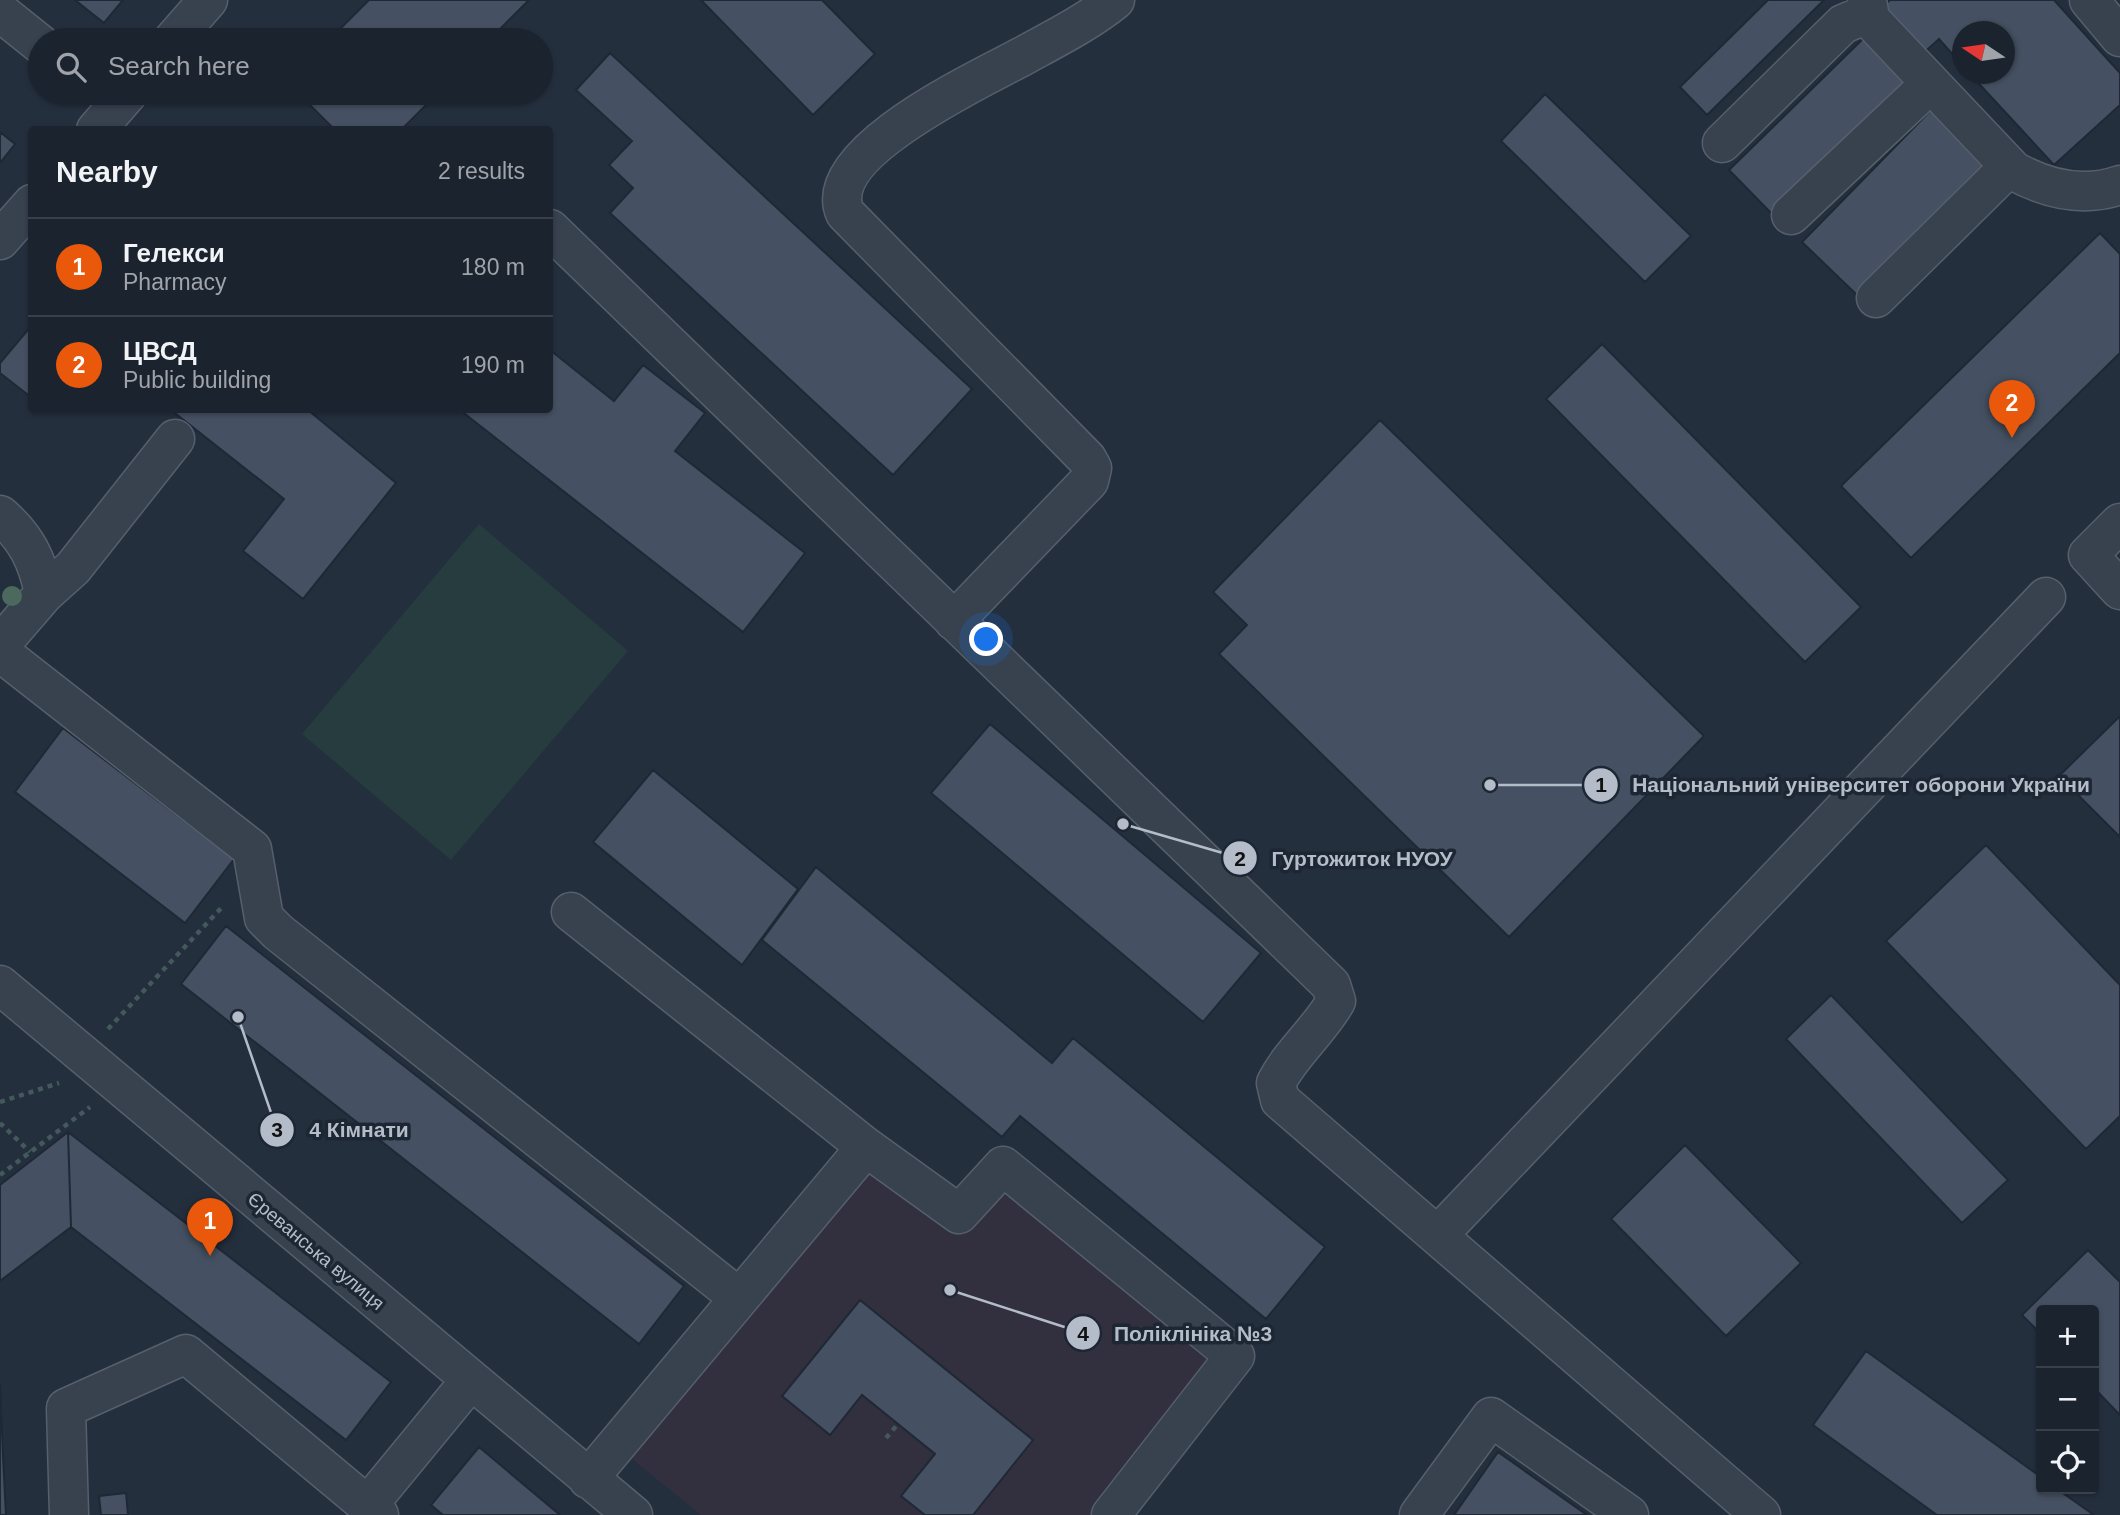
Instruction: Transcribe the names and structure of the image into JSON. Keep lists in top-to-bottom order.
{
  "streets": {
    "street": ["Єреванська вулиця"]
  },
  "places": [
    "Національний університет оборони України",
    "Гуртожиток НУОУ",
    "4 Кімнати",
    "Поліклініка №3"
  ],
  "north": "left",
  "page": {
    "search": "Search here",
    "heading": ["Nearby", "2 results"],
    "list": [
      {
        "mark": "1",
        "name": "Гелекси",
        "note": "Pharmacy",
        "value": "180 m"
      },
      {
        "mark": "2",
        "name": "ЦВСД",
        "note": "Public building",
        "value": "190 m"
      }
    ],
    "pins": ["2", "1"],
    "map_buttons": ["+", "−"]
  }
}
